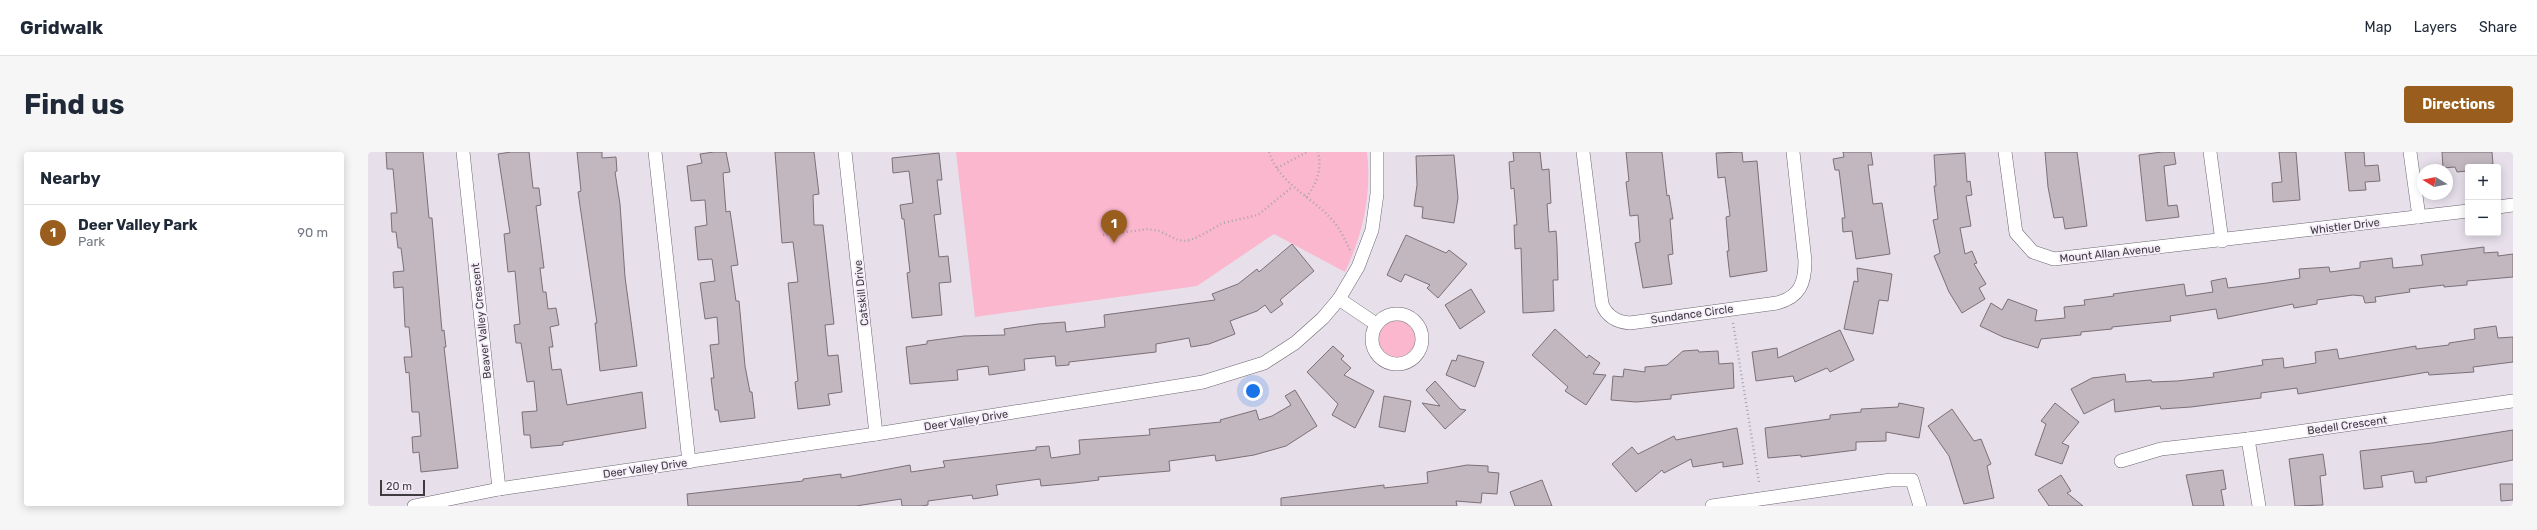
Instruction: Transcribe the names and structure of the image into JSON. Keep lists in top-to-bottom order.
{
  "streets": {
    "street": [
      "Whistler Drive",
      "Mount Allan Avenue",
      "Catskill Drive",
      "Sundance Circle",
      "Beaver Valley Crescent",
      "Deer Valley Drive",
      "Bedell Crescent"
    ]
  },
  "crossings": [
    ["Whistler Drive", "Mount Allan Avenue"],
    ["Catskill Drive", "Deer Valley Drive"],
    ["Beaver Valley Crescent", "Deer Valley Drive"]
  ],
  "scale_bar": "20 m",
  "north": "left",
  "page": {
    "header": "Gridwalk",
    "nav": ["Map", "Layers", "Share"],
    "buttons": "Directions",
    "title": "Find us",
    "heading": "Nearby",
    "map_buttons": ["+", "−"],
    "list": [
      {
        "mark": "1",
        "name": "Deer Valley Park",
        "note": "Park",
        "value": "90 m"
      }
    ],
    "pins": "1",
    "scale": "20 m"
  }
}
